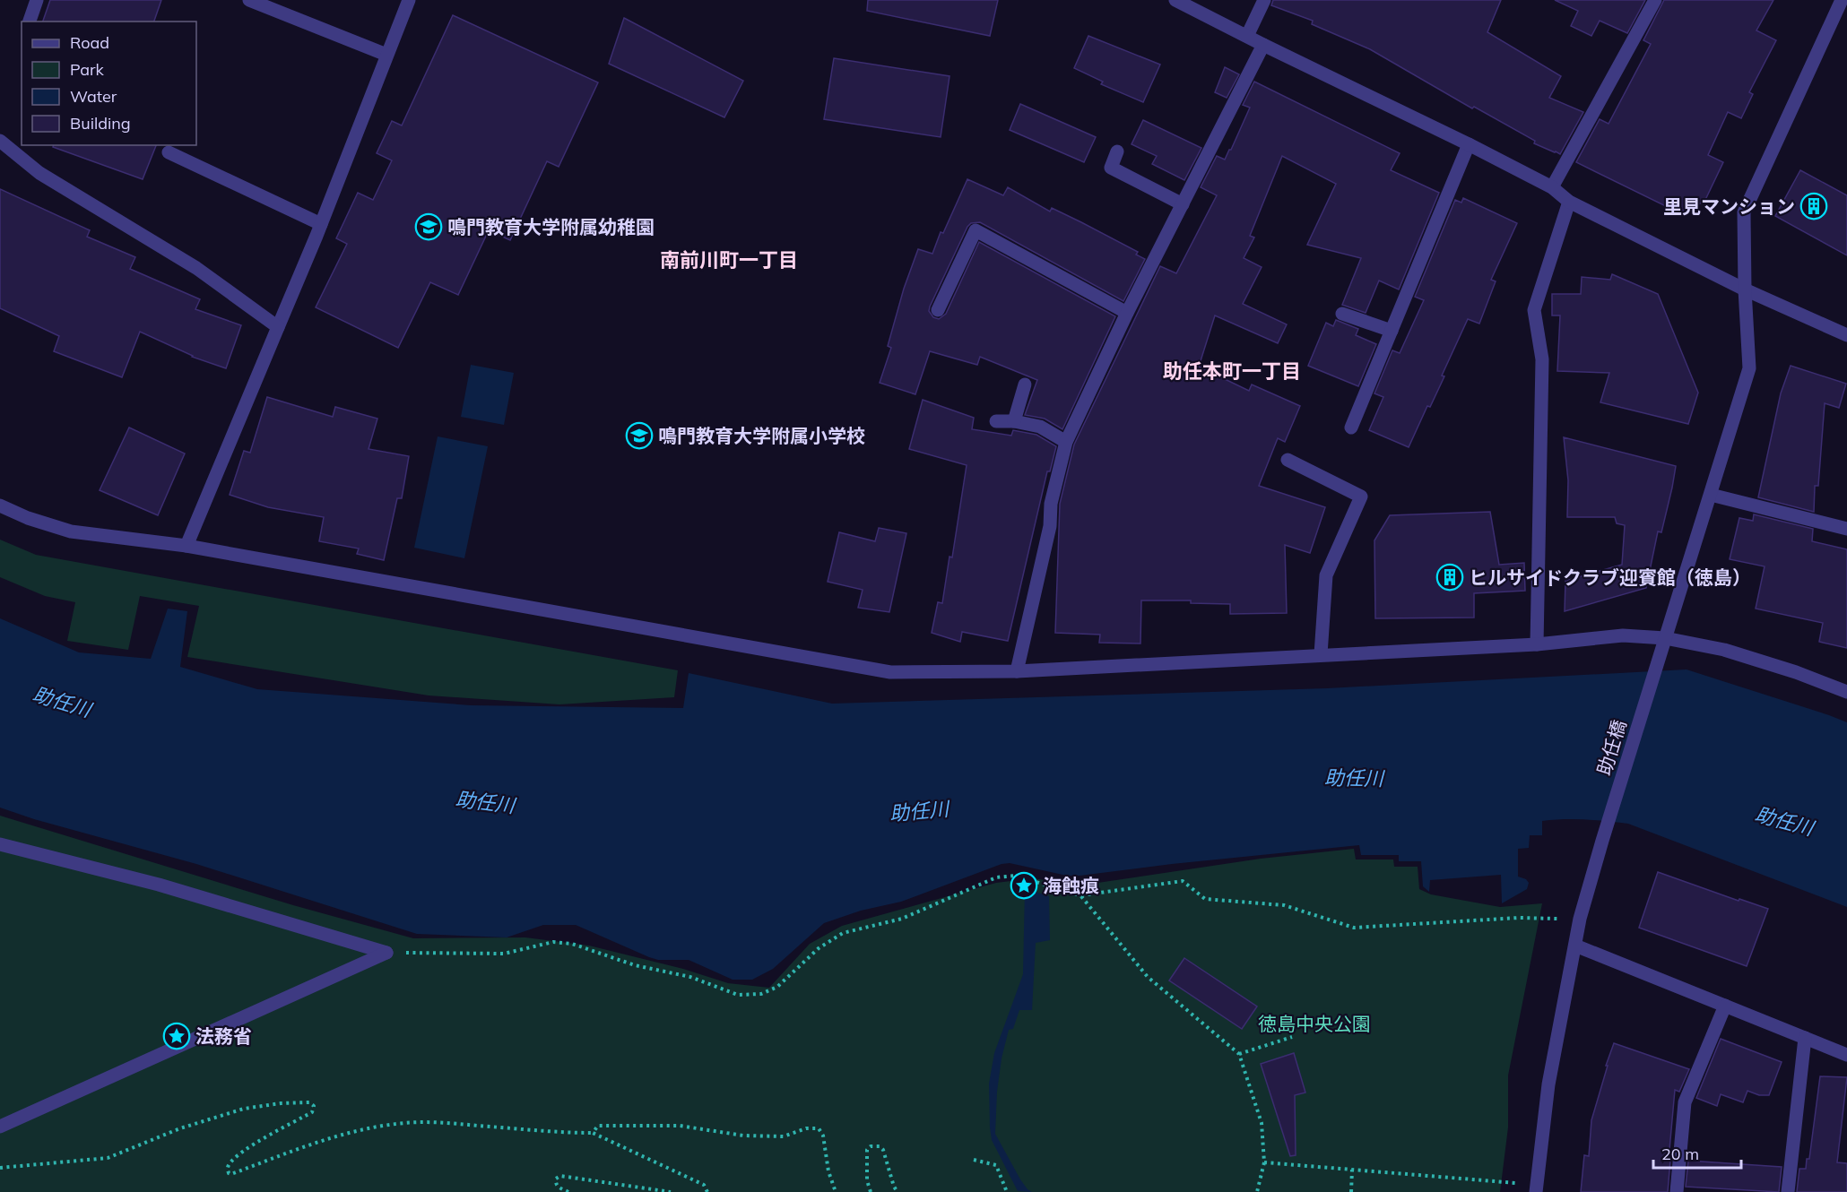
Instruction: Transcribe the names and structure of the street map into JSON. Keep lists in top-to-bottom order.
{
  "streets": {
    "street": ["助任橋"]
  },
  "districts": ["南前川町一丁目", "助任本町一丁目"],
  "water": ["助任川"],
  "parks": ["徳島中央公園"],
  "places": {
    "building": ["里見マンション", "ヒルサイドクラブ迎賓館（徳島）"],
    "school or university": ["鳴門教育大学附属幼稚園", "鳴門教育大学附属小学校"],
    "place": ["海蝕痕", "法務省"]
  },
  "legend": [
    "Road",
    "Park",
    "Water",
    "Building"
  ],
  "scale_bar": "20 m"
}
